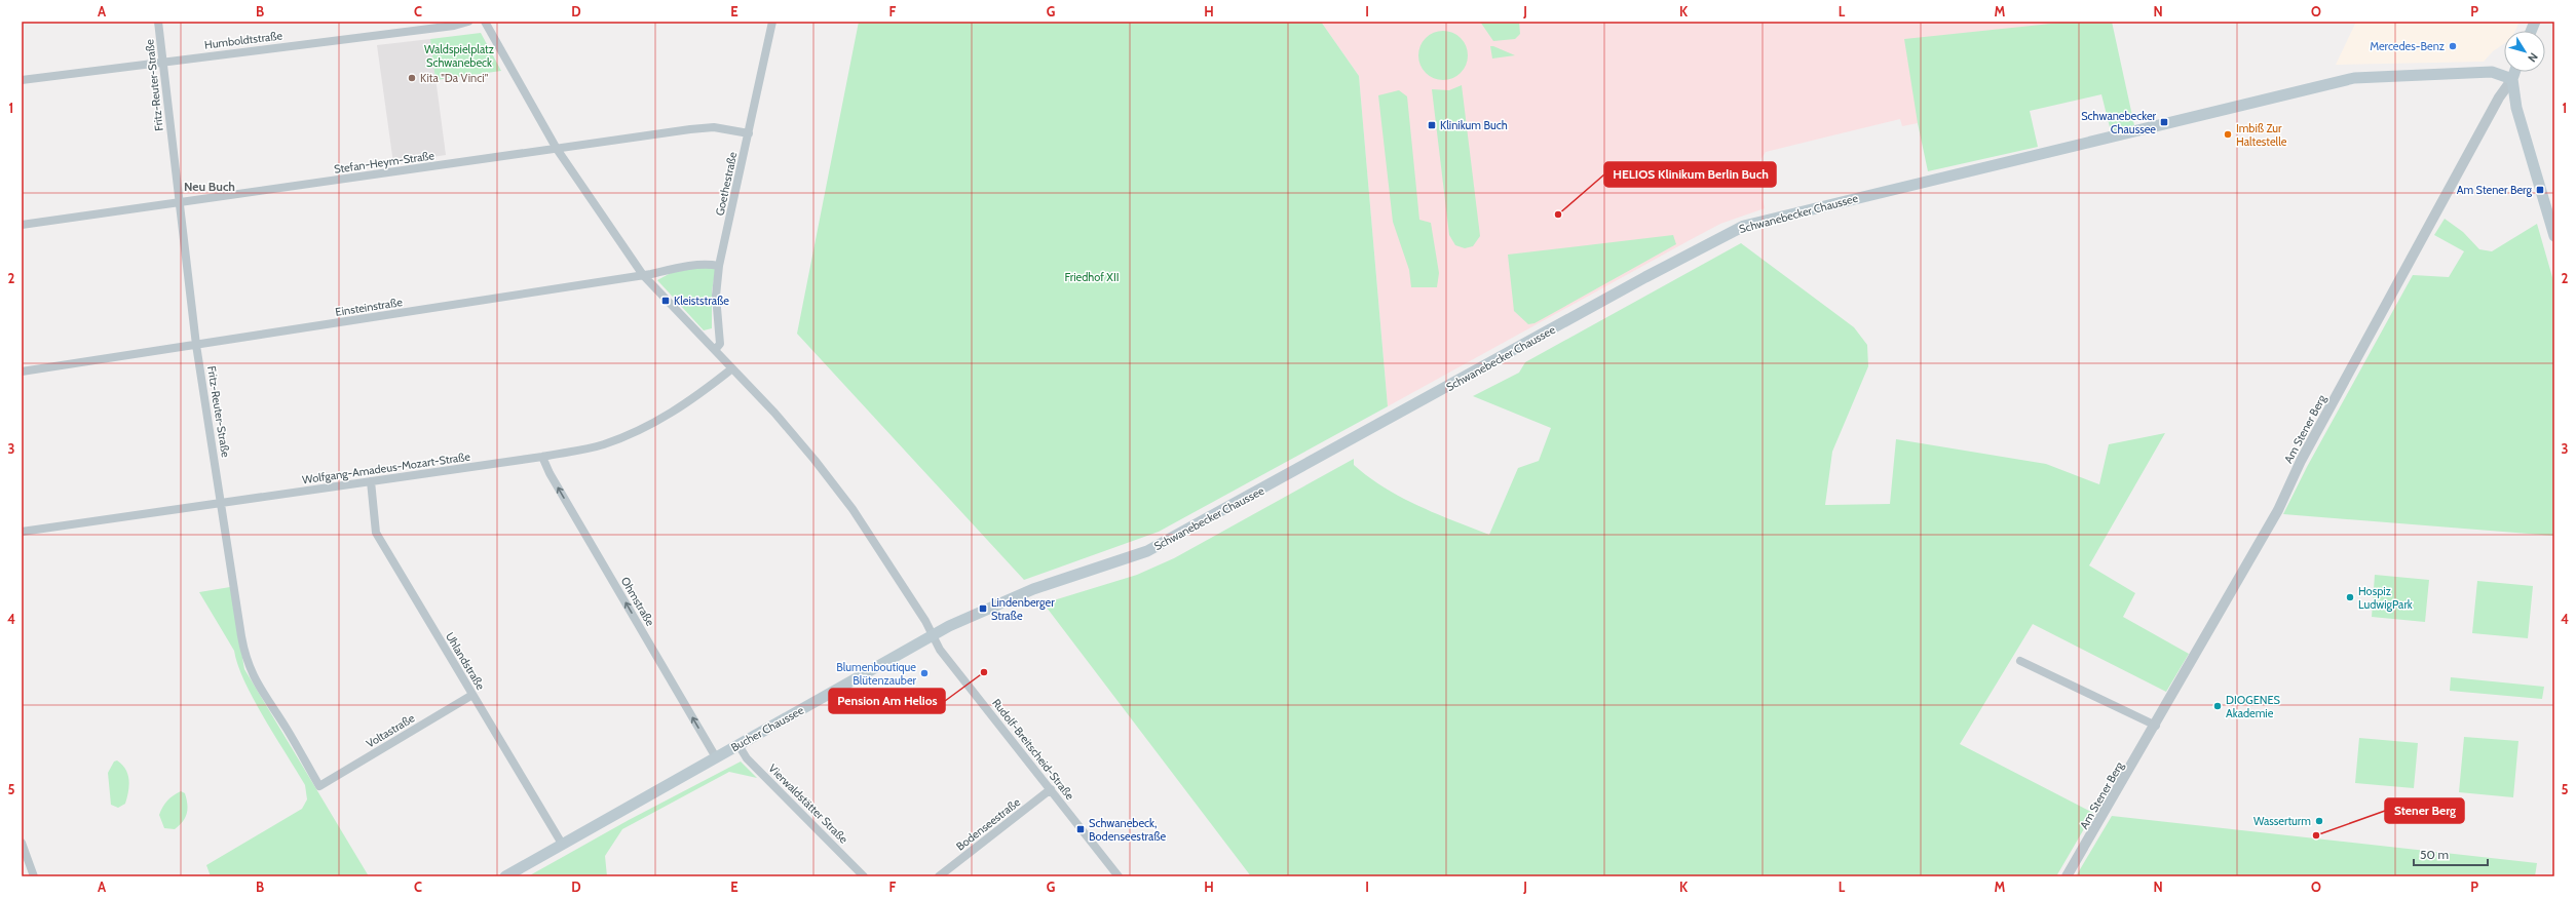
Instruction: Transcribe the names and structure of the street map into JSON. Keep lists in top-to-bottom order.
{
  "streets": {
    "main road": ["Schwanebecker Chaussee", "Bucher Chaussee"],
    "street": [
      "Humboldtstraße",
      "Fritz-Reuter-Straße",
      "Stefan-Heym-Straße",
      "Goethestraße",
      "Einsteinstraße",
      "Am Stener Berg",
      "Wolfgang-Amadeus-Mozart-Straße",
      "Ohmstraße",
      "Uhlandstraße",
      "Voltastraße",
      "Rudolf-Breitscheid-Straße",
      "Vierwaldstätter Straße",
      "Bodenseestraße"
    ]
  },
  "crossings": [
    ["Humboldtstraße", "Fritz-Reuter-Straße"],
    ["Fritz-Reuter-Straße", "Stefan-Heym-Straße"],
    ["Fritz-Reuter-Straße", "Einsteinstraße"],
    ["Fritz-Reuter-Straße", "Wolfgang-Amadeus-Mozart-Straße"],
    ["Fritz-Reuter-Straße", "Voltastraße"],
    ["Stefan-Heym-Straße", "Goethestraße"],
    ["Goethestraße", "Einsteinstraße"],
    ["Schwanebecker Chaussee", "Am Stener Berg"],
    ["Schwanebecker Chaussee", "Bucher Chaussee"],
    ["Wolfgang-Amadeus-Mozart-Straße", "Ohmstraße"],
    ["Wolfgang-Amadeus-Mozart-Straße", "Uhlandstraße"],
    ["Ohmstraße", "Bucher Chaussee"],
    ["Uhlandstraße", "Bucher Chaussee"],
    ["Uhlandstraße", "Voltastraße"],
    ["Bucher Chaussee", "Rudolf-Breitscheid-Straße"],
    ["Bucher Chaussee", "Vierwaldstätter Straße"],
    ["Rudolf-Breitscheid-Straße", "Bodenseestraße"]
  ],
  "one_way": ["Ohmstraße"],
  "districts": ["Neu Buch"],
  "parks": ["Waldspielplatz Schwanebeck", "Friedhof XII"],
  "places": {
    "other": [
      "Mercedes-Benz",
      "Kita \"Da Vinci\"",
      "Imbiß Zur Haltestelle",
      "HELIOS Klinikum Berlin Buch",
      "Hospiz LudwigPark",
      "Pension Am Helios",
      "Blumenboutique Blütenzauber",
      "DIOGENES Akademie",
      "Wasserturm",
      "Stener Berg"
    ],
    "transit": [
      "Schwanebecker Chaussee",
      "Klinikum Buch",
      "Am Stener Berg",
      "Kleiststraße",
      "Lindenberger Straße",
      "Schwanebeck, Bodenseestraße"
    ]
  },
  "scale_bar": "50 m",
  "north": "bottom right",
  "grid": {
    "columns": [
      "A",
      "B",
      "C",
      "D",
      "E",
      "F",
      "G",
      "H",
      "I",
      "J",
      "K",
      "L",
      "M",
      "N",
      "O",
      "P"
    ],
    "rows": [
      "1",
      "2",
      "3",
      "4",
      "5"
    ]
  }
}
